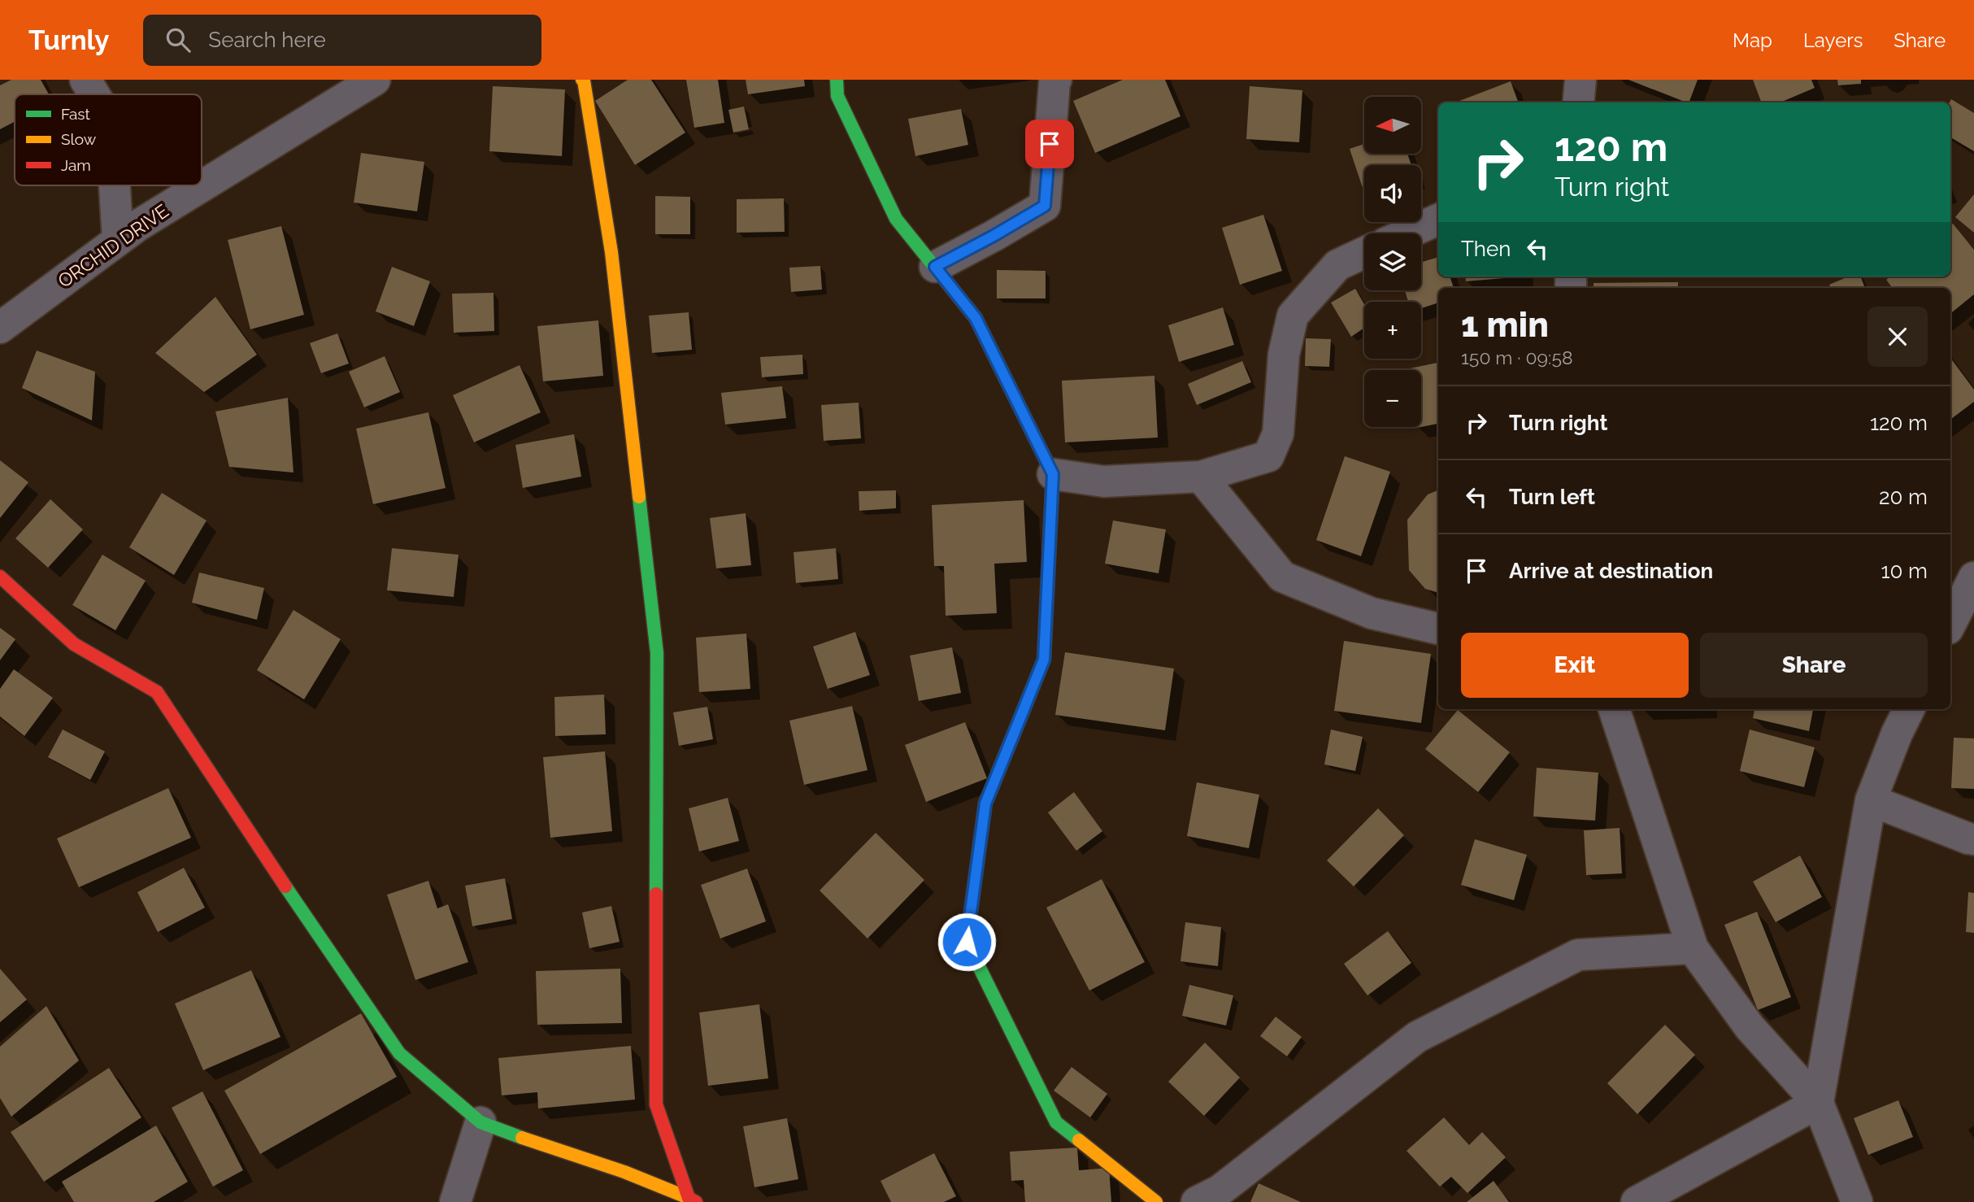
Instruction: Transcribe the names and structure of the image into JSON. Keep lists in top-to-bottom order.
{
  "streets": {
    "street": ["ORCHID DRIVE"]
  },
  "legend": ["Fast", "Slow", "Jam"],
  "north": "left",
  "page": {
    "header": "Turnly",
    "search": "Search here",
    "nav": ["Map", "Layers", "Share"],
    "map_buttons": ["+", "−"],
    "turn": ["120 m", "Turn right"],
    "then": "Then",
    "heading": ["1 min", "150 m · 09:58"],
    "list": [
      {
        "name": "Turn right",
        "value": "120 m"
      },
      {
        "name": "Turn left",
        "value": "20 m"
      },
      {
        "name": "Arrive at destination",
        "value": "10 m"
      }
    ],
    "buttons": ["Exit", "Share"]
  }
}
